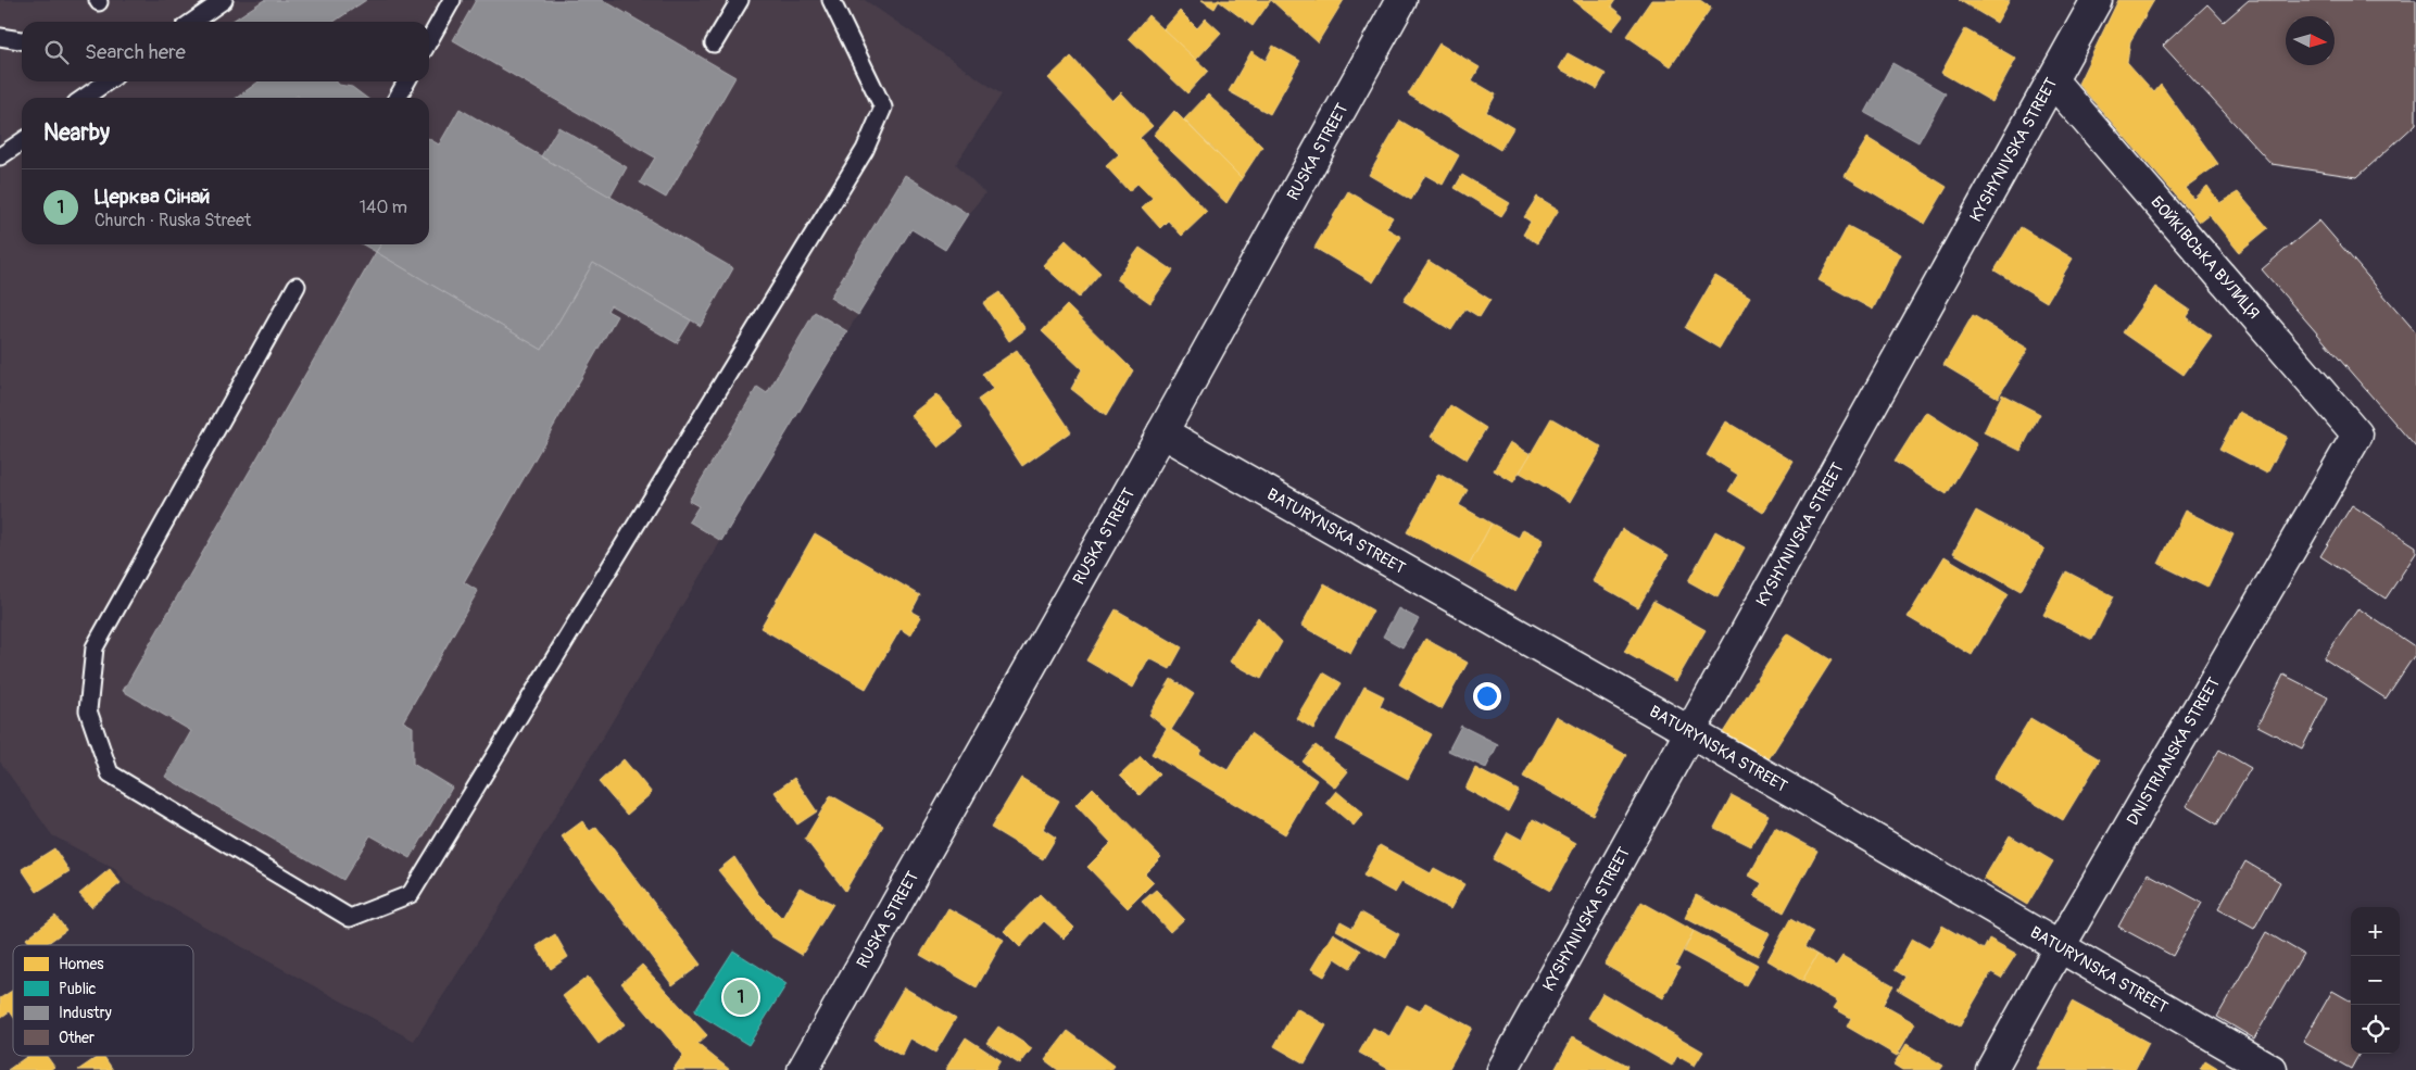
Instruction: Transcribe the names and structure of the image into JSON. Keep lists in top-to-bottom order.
{
  "streets": {
    "street": [
      "RUSKA STREET",
      "KYSHYNIVSKA STREET",
      "БОЙКІВСЬКА ВУЛИЦЯ",
      "BATURYNSKA STREET",
      "DNISTRIANSKA STREET"
    ]
  },
  "crossings": [
    ["RUSKA STREET", "BATURYNSKA STREET"],
    ["KYSHYNIVSKA STREET", "БОЙКІВСЬКА ВУЛИЦЯ"],
    ["KYSHYNIVSKA STREET", "BATURYNSKA STREET"],
    ["БОЙКІВСЬКА ВУЛИЦЯ", "DNISTRIANSKA STREET"],
    ["BATURYNSKA STREET", "DNISTRIANSKA STREET"]
  ],
  "legend": [
    "Homes",
    "Public",
    "Industry",
    "Other"
  ],
  "north": "right",
  "page": {
    "search": "Search here",
    "heading": "Nearby",
    "list": [
      {
        "mark": "1",
        "name": "Церква Сінай",
        "note": "Church · Ruska Street",
        "value": "140 m"
      }
    ],
    "map_buttons": ["+", "−"],
    "pins": "1"
  }
}
